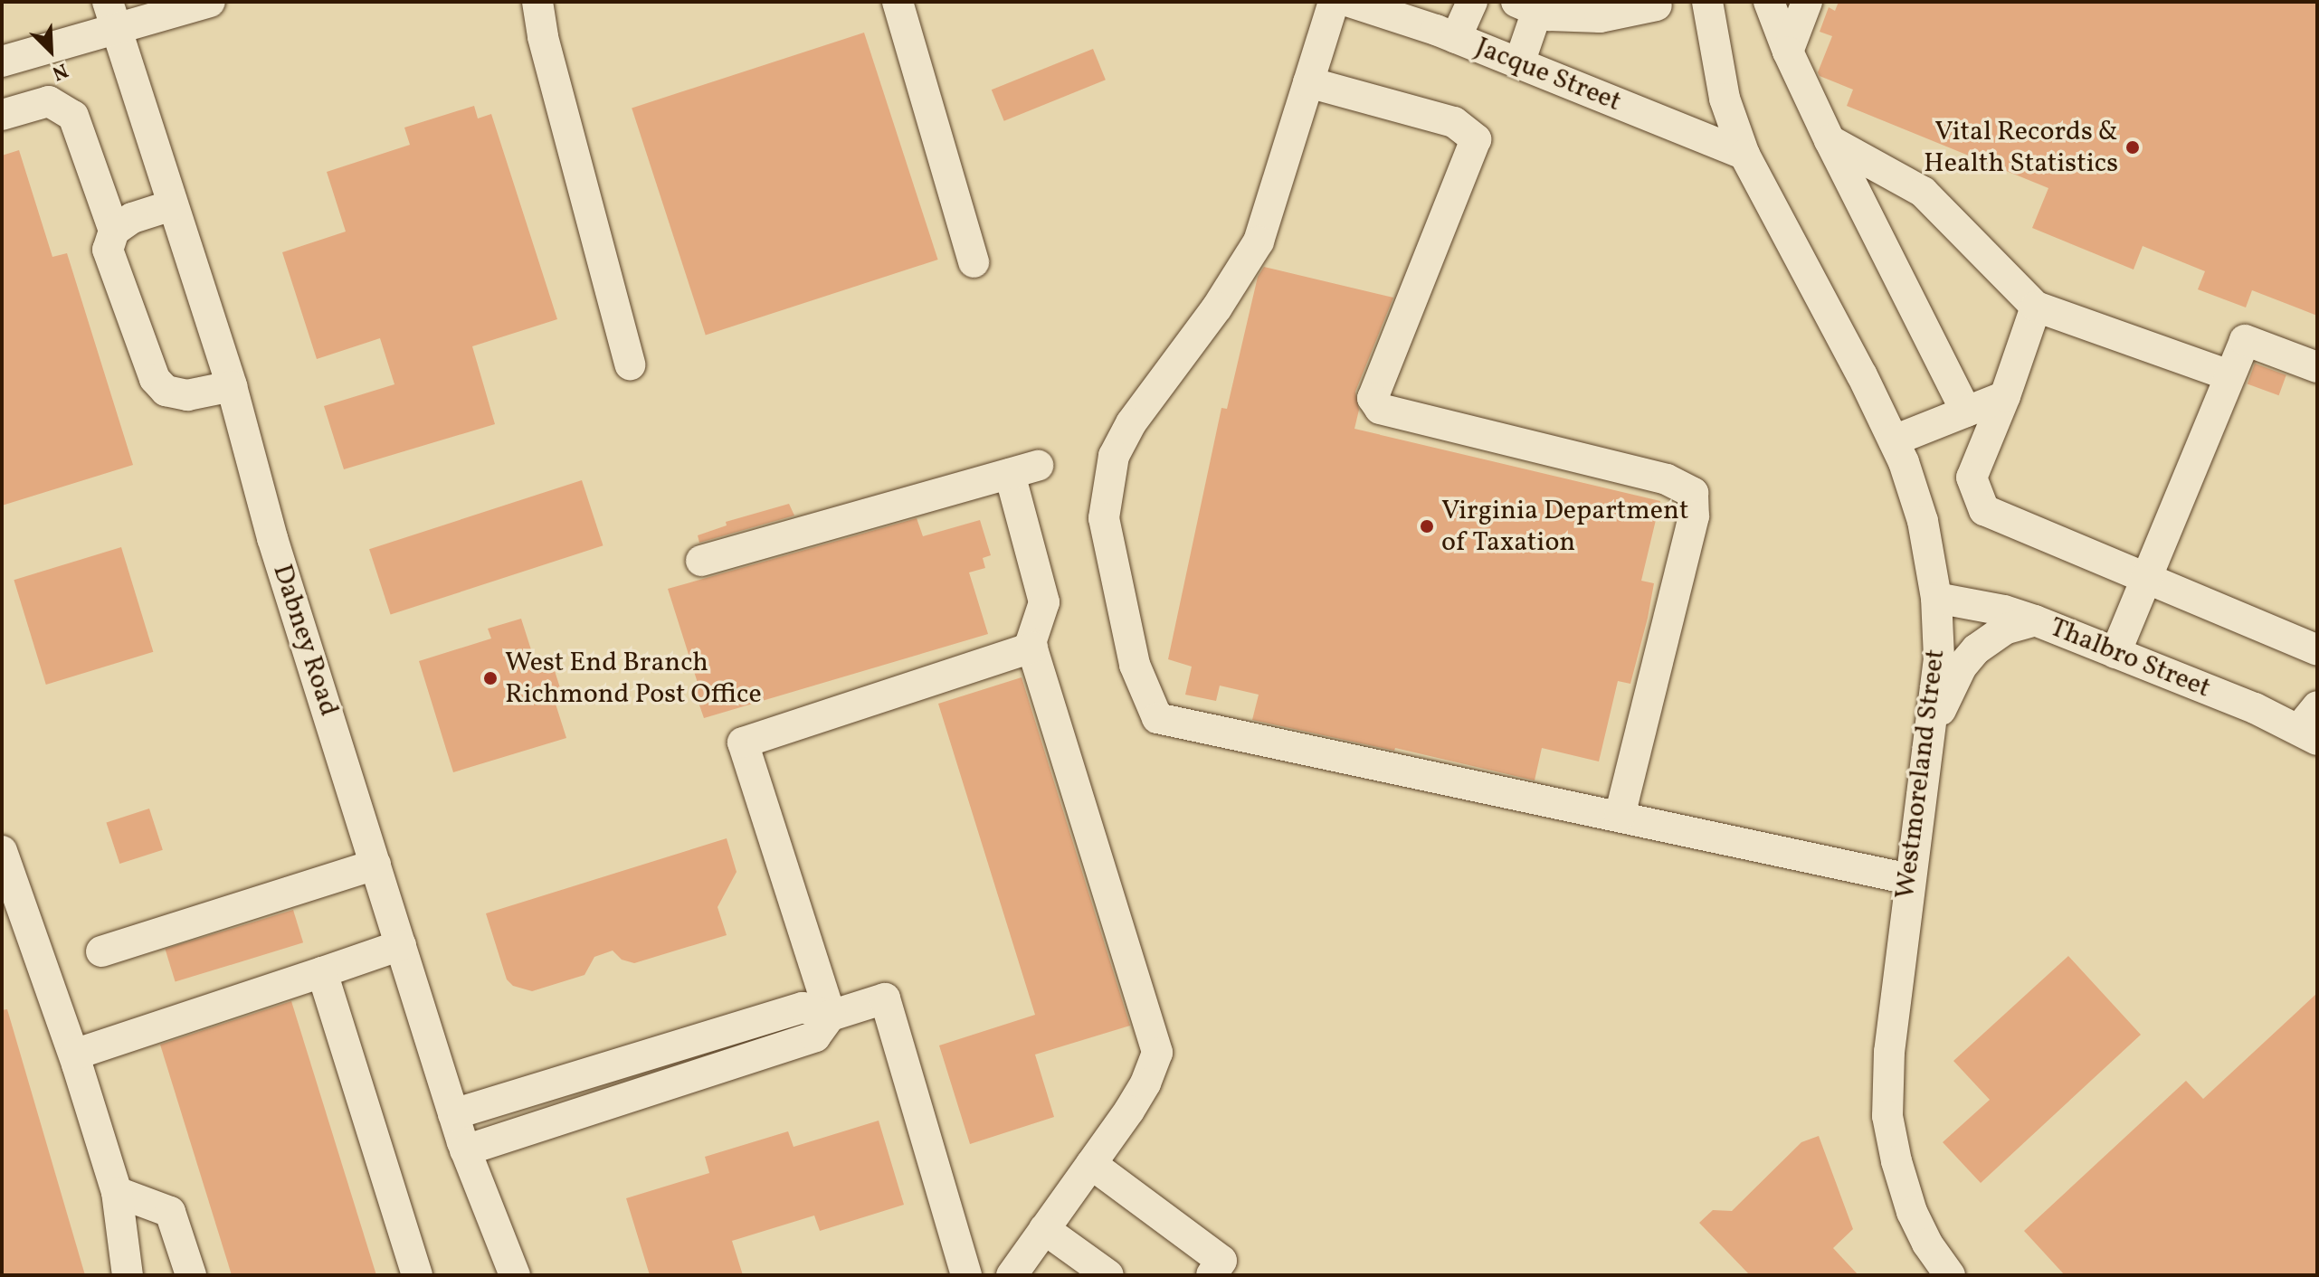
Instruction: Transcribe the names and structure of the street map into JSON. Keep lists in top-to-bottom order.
{
  "streets": {
    "street": [
      "Jacque Street",
      "Dabney Road",
      "Thalbro Street",
      "Westmoreland Street"
    ]
  },
  "crossings": [
    ["Jacque Street", "Westmoreland Street"],
    ["Thalbro Street", "Westmoreland Street"]
  ],
  "places": ["Vital Records & Health Statistics", "Virginia Department of Taxation", "West End Branch Richmond Post Office"],
  "north": "bottom right"
}
